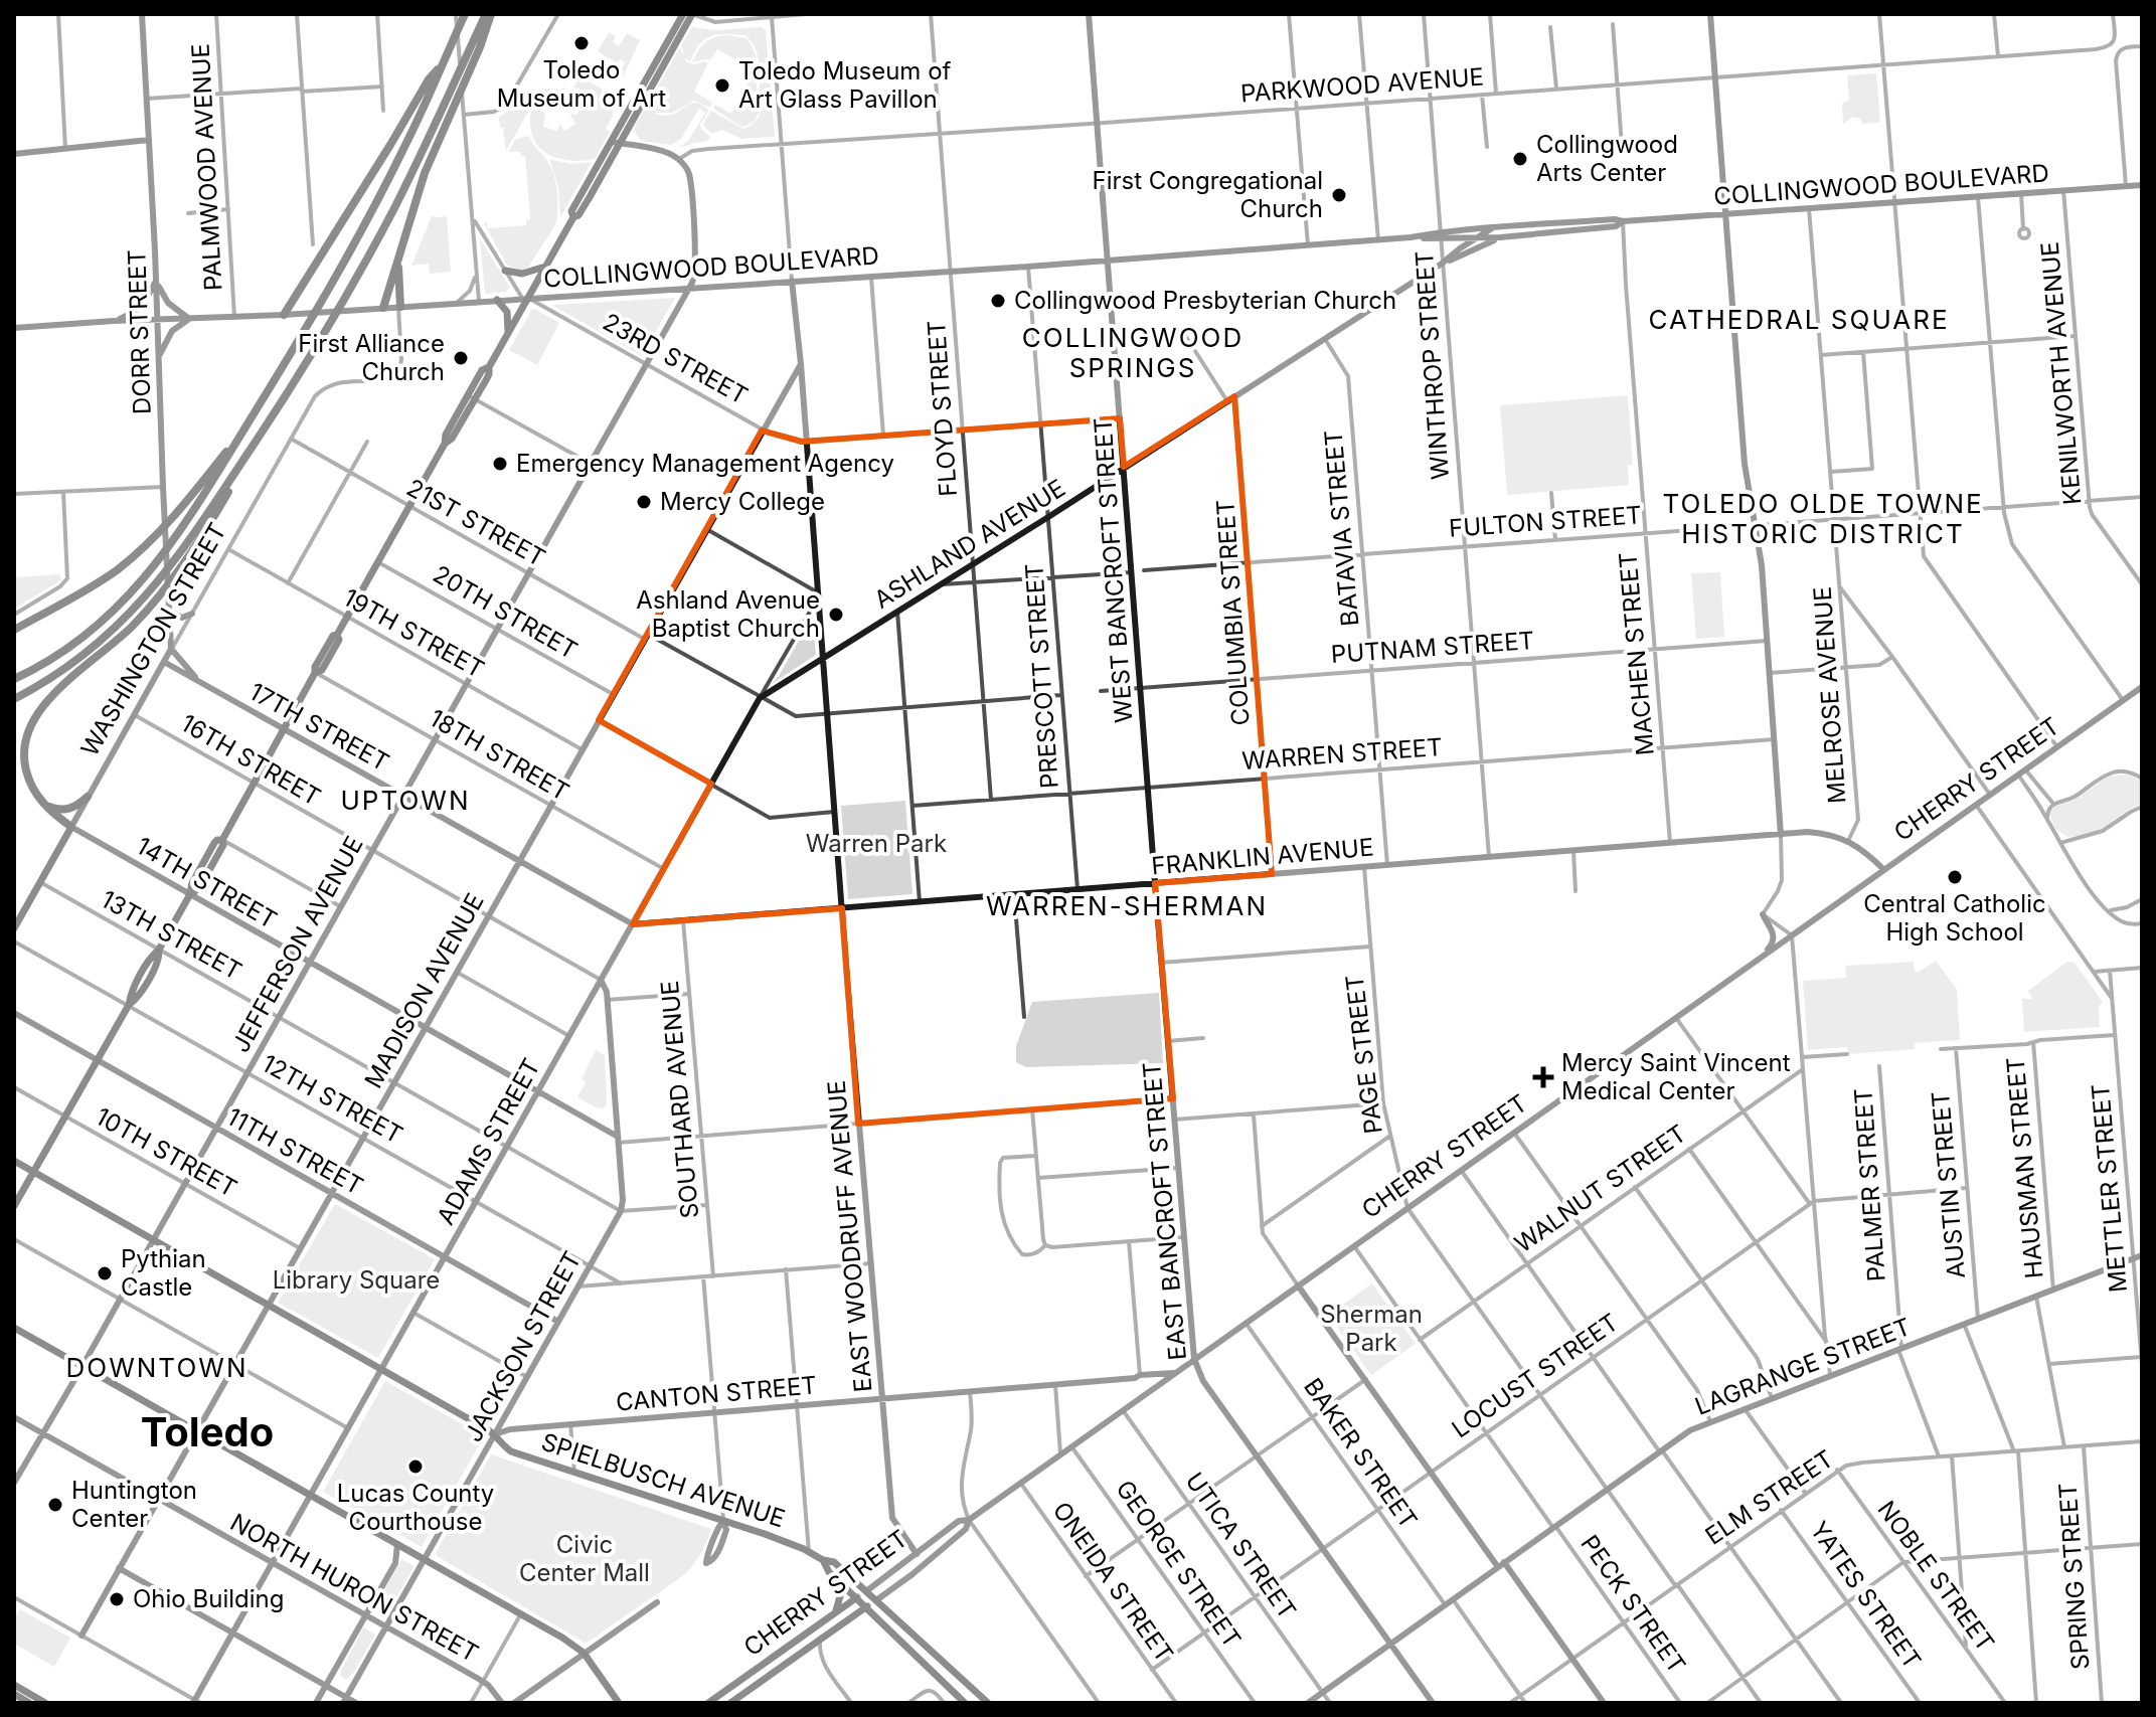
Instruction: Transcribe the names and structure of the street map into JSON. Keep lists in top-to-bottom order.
{
  "streets": {
    "main road": ["WASHINGTON STREET", "CHERRY STREET", "SPIELBUSCH AVENUE"],
    "street": [
      "PARKWOOD AVENUE",
      "PALMWOOD AVENUE",
      "COLLINGWOOD BOULEVARD",
      "DORR STREET",
      "23RD STREET",
      "WINTHROP STREET",
      "KENILWORTH AVENUE",
      "FLOYD STREET",
      "FULTON STREET",
      "21ST STREET",
      "BATAVIA STREET",
      "ASHLAND AVENUE",
      "WEST BANCROFT STREET",
      "20TH STREET",
      "COLUMBIA STREET",
      "19TH STREET",
      "PUTNAM STREET",
      "MACHEN STREET",
      "PRESCOTT STREET",
      "MELROSE AVENUE",
      "17TH STREET",
      "WARREN STREET",
      "18TH STREET",
      "16TH STREET",
      "FRANKLIN AVENUE",
      "14TH STREET",
      "13TH STREET",
      "JEFFERSON AVENUE",
      "MADISON AVENUE",
      "PAGE STREET",
      "12TH STREET",
      "SOUTHARD AVENUE",
      "ADAMS STREET",
      "11TH STREET",
      "10TH STREET",
      "HAUSMAN STREET",
      "PALMER STREET",
      "AUSTIN STREET",
      "METTLER STREET",
      "WALNUT STREET",
      "EAST BANCROFT STREET",
      "EAST WOODRUFF AVENUE",
      "JACKSON STREET",
      "LAGRANGE STREET",
      "LOCUST STREET",
      "CANTON STREET",
      "BAKER STREET",
      "ELM STREET",
      "UTICA STREET",
      "GEORGE STREET",
      "NOBLE STREET",
      "SPRING STREET",
      "ONEIDA STREET",
      "NORTH HURON STREET",
      "YATES STREET",
      "PECK STREET"
    ]
  },
  "crossings": [
    ["PARKWOOD AVENUE", "WINTHROP STREET"],
    ["PARKWOOD AVENUE", "FLOYD STREET"],
    ["PARKWOOD AVENUE", "WEST BANCROFT STREET"],
    ["PARKWOOD AVENUE", "JEFFERSON AVENUE"],
    ["PALMWOOD AVENUE", "COLLINGWOOD BOULEVARD"],
    ["COLLINGWOOD BOULEVARD", "DORR STREET"],
    ["COLLINGWOOD BOULEVARD", "23RD STREET"],
    ["COLLINGWOOD BOULEVARD", "WINTHROP STREET"],
    ["COLLINGWOOD BOULEVARD", "KENILWORTH AVENUE"],
    ["COLLINGWOOD BOULEVARD", "FLOYD STREET"],
    ["COLLINGWOOD BOULEVARD", "ASHLAND AVENUE"],
    ["COLLINGWOOD BOULEVARD", "WEST BANCROFT STREET"],
    ["COLLINGWOOD BOULEVARD", "WASHINGTON STREET"],
    ["COLLINGWOOD BOULEVARD", "MACHEN STREET"],
    ["COLLINGWOOD BOULEVARD", "PRESCOTT STREET"],
    ["COLLINGWOOD BOULEVARD", "MELROSE AVENUE"],
    ["COLLINGWOOD BOULEVARD", "JEFFERSON AVENUE"],
    ["COLLINGWOOD BOULEVARD", "EAST WOODRUFF AVENUE"],
    ["DORR STREET", "WASHINGTON STREET"],
    ["DORR STREET", "17TH STREET"],
    ["23RD STREET", "FLOYD STREET"],
    ["23RD STREET", "WEST BANCROFT STREET"],
    ["23RD STREET", "PRESCOTT STREET"],
    ["23RD STREET", "JEFFERSON AVENUE"],
    ["23RD STREET", "MADISON AVENUE"],
    ["23RD STREET", "EAST WOODRUFF AVENUE"],
    ["WINTHROP STREET", "FULTON STREET"],
    ["WINTHROP STREET", "ASHLAND AVENUE"],
    ["WINTHROP STREET", "PUTNAM STREET"],
    ["WINTHROP STREET", "WARREN STREET"],
    ["WINTHROP STREET", "FRANKLIN AVENUE"],
    ["KENILWORTH AVENUE", "FULTON STREET"],
    ["FLOYD STREET", "ASHLAND AVENUE"],
    ["FLOYD STREET", "WARREN STREET"],
    ["FULTON STREET", "BATAVIA STREET"],
    ["FULTON STREET", "COLUMBIA STREET"],
    ["FULTON STREET", "MACHEN STREET"],
    ["FULTON STREET", "MELROSE AVENUE"],
    ["21ST STREET", "ASHLAND AVENUE"],
    ["21ST STREET", "WASHINGTON STREET"],
    ["21ST STREET", "JEFFERSON AVENUE"],
    ["21ST STREET", "MADISON AVENUE"],
    ["21ST STREET", "ADAMS STREET"],
    ["BATAVIA STREET", "ASHLAND AVENUE"],
    ["BATAVIA STREET", "PUTNAM STREET"],
    ["BATAVIA STREET", "WARREN STREET"],
    ["BATAVIA STREET", "FRANKLIN AVENUE"],
    ["ASHLAND AVENUE", "WEST BANCROFT STREET"],
    ["ASHLAND AVENUE", "COLUMBIA STREET"],
    ["ASHLAND AVENUE", "PRESCOTT STREET"],
    ["ASHLAND AVENUE", "ADAMS STREET"],
    ["ASHLAND AVENUE", "EAST WOODRUFF AVENUE"],
    ["WEST BANCROFT STREET", "PUTNAM STREET"],
    ["WEST BANCROFT STREET", "WARREN STREET"],
    ["WEST BANCROFT STREET", "FRANKLIN AVENUE"],
    ["WEST BANCROFT STREET", "EAST BANCROFT STREET"],
    ["20TH STREET", "JEFFERSON AVENUE"],
    ["20TH STREET", "MADISON AVENUE"],
    ["COLUMBIA STREET", "PUTNAM STREET"],
    ["COLUMBIA STREET", "WARREN STREET"],
    ["COLUMBIA STREET", "FRANKLIN AVENUE"],
    ["19TH STREET", "WASHINGTON STREET"],
    ["19TH STREET", "JEFFERSON AVENUE"],
    ["19TH STREET", "MADISON AVENUE"],
    ["WASHINGTON STREET", "17TH STREET"],
    ["WASHINGTON STREET", "16TH STREET"],
    ["WASHINGTON STREET", "14TH STREET"],
    ["WASHINGTON STREET", "13TH STREET"],
    ["PUTNAM STREET", "MACHEN STREET"],
    ["MACHEN STREET", "WARREN STREET"],
    ["MACHEN STREET", "FRANKLIN AVENUE"],
    ["PRESCOTT STREET", "WARREN STREET"],
    ["PRESCOTT STREET", "FRANKLIN AVENUE"],
    ["MELROSE AVENUE", "FRANKLIN AVENUE"],
    ["17TH STREET", "FRANKLIN AVENUE"],
    ["17TH STREET", "JEFFERSON AVENUE"],
    ["17TH STREET", "MADISON AVENUE"],
    ["17TH STREET", "ADAMS STREET"],
    ["18TH STREET", "JEFFERSON AVENUE"],
    ["18TH STREET", "MADISON AVENUE"],
    ["18TH STREET", "ADAMS STREET"],
    ["16TH STREET", "JEFFERSON AVENUE"],
    ["16TH STREET", "MADISON AVENUE"],
    ["16TH STREET", "ADAMS STREET"],
    ["CHERRY STREET", "FRANKLIN AVENUE"],
    ["CHERRY STREET", "PAGE STREET"],
    ["CHERRY STREET", "METTLER STREET"],
    ["CHERRY STREET", "EAST BANCROFT STREET"],
    ["CHERRY STREET", "EAST WOODRUFF AVENUE"],
    ["CHERRY STREET", "CANTON STREET"],
    ["CHERRY STREET", "BAKER STREET"],
    ["CHERRY STREET", "SPIELBUSCH AVENUE"],
    ["CHERRY STREET", "UTICA STREET"],
    ["CHERRY STREET", "GEORGE STREET"],
    ["CHERRY STREET", "ONEIDA STREET"],
    ["CHERRY STREET", "PECK STREET"],
    ["FRANKLIN AVENUE", "PAGE STREET"],
    ["FRANKLIN AVENUE", "SOUTHARD AVENUE"],
    ["FRANKLIN AVENUE", "ADAMS STREET"],
    ["FRANKLIN AVENUE", "EAST BANCROFT STREET"],
    ["FRANKLIN AVENUE", "EAST WOODRUFF AVENUE"],
    ["14TH STREET", "JEFFERSON AVENUE"],
    ["14TH STREET", "MADISON AVENUE"],
    ["14TH STREET", "ADAMS STREET"],
    ["13TH STREET", "JEFFERSON AVENUE"],
    ["13TH STREET", "MADISON AVENUE"],
    ["13TH STREET", "ADAMS STREET"],
    ["13TH STREET", "JACKSON STREET"],
    ["JEFFERSON AVENUE", "12TH STREET"],
    ["JEFFERSON AVENUE", "11TH STREET"],
    ["JEFFERSON AVENUE", "10TH STREET"],
    ["JEFFERSON AVENUE", "SPIELBUSCH AVENUE"],
    ["JEFFERSON AVENUE", "NORTH HURON STREET"],
    ["MADISON AVENUE", "12TH STREET"],
    ["MADISON AVENUE", "11TH STREET"],
    ["MADISON AVENUE", "10TH STREET"],
    ["MADISON AVENUE", "EAST WOODRUFF AVENUE"],
    ["MADISON AVENUE", "SPIELBUSCH AVENUE"],
    ["MADISON AVENUE", "NORTH HURON STREET"],
    ["PAGE STREET", "WALNUT STREET"],
    ["PAGE STREET", "LAGRANGE STREET"],
    ["PAGE STREET", "LOCUST STREET"],
    ["PAGE STREET", "ELM STREET"],
    ["12TH STREET", "ADAMS STREET"],
    ["12TH STREET", "JACKSON STREET"],
    ["ADAMS STREET", "11TH STREET"],
    ["ADAMS STREET", "EAST WOODRUFF AVENUE"],
    ["ADAMS STREET", "SPIELBUSCH AVENUE"],
    ["ADAMS STREET", "NORTH HURON STREET"],
    ["11TH STREET", "JACKSON STREET"],
    ["HAUSMAN STREET", "LAGRANGE STREET"],
    ["PALMER STREET", "LAGRANGE STREET"],
    ["PALMER STREET", "ELM STREET"],
    ["AUSTIN STREET", "LAGRANGE STREET"],
    ["METTLER STREET", "LAGRANGE STREET"],
    ["WALNUT STREET", "PECK STREET"],
    ["EAST BANCROFT STREET", "LAGRANGE STREET"],
    ["EAST BANCROFT STREET", "LOCUST STREET"],
    ["EAST WOODRUFF AVENUE", "CANTON STREET"],
    ["JACKSON STREET", "CANTON STREET"],
    ["JACKSON STREET", "SPIELBUSCH AVENUE"],
    ["JACKSON STREET", "NORTH HURON STREET"],
    ["LAGRANGE STREET", "BAKER STREET"],
    ["LAGRANGE STREET", "UTICA STREET"],
    ["LAGRANGE STREET", "PECK STREET"],
    ["LOCUST STREET", "BAKER STREET"],
    ["LOCUST STREET", "UTICA STREET"],
    ["LOCUST STREET", "GEORGE STREET"],
    ["LOCUST STREET", "ONEIDA STREET"],
    ["LOCUST STREET", "PECK STREET"],
    ["CANTON STREET", "SPIELBUSCH AVENUE"],
    ["ELM STREET", "NOBLE STREET"],
    ["ELM STREET", "SPRING STREET"],
    ["ELM STREET", "YATES STREET"],
    ["ELM STREET", "PECK STREET"]
  ],
  "districts": [
    "CATHEDRAL SQUARE",
    "COLLINGWOOD SPRINGS",
    "TOLEDO OLDE TOWNE HISTORIC DISTRICT",
    "UPTOWN",
    "WARREN-SHERMAN",
    "DOWNTOWN",
    "Toledo"
  ],
  "parks": [
    "Warren Park",
    "Library Square",
    "Sherman Park",
    "Civic Center Mall"
  ],
  "places": {
    "other": [
      "Toledo Museum of Art",
      "Toledo Museum of Art Glass Pavillon",
      "Collingwood Arts Center",
      "First Congregational Church",
      "Collingwood Presbyterian Church",
      "First Alliance Church",
      "Emergency Management Agency",
      "Mercy College",
      "Ashland Avenue Baptist Church",
      "Central Catholic High School",
      "Pythian Castle",
      "Lucas County Courthouse",
      "Huntington Center",
      "Ohio Building"
    ],
    "health": ["Mercy Saint Vincent Medical Center"]
  }
}
